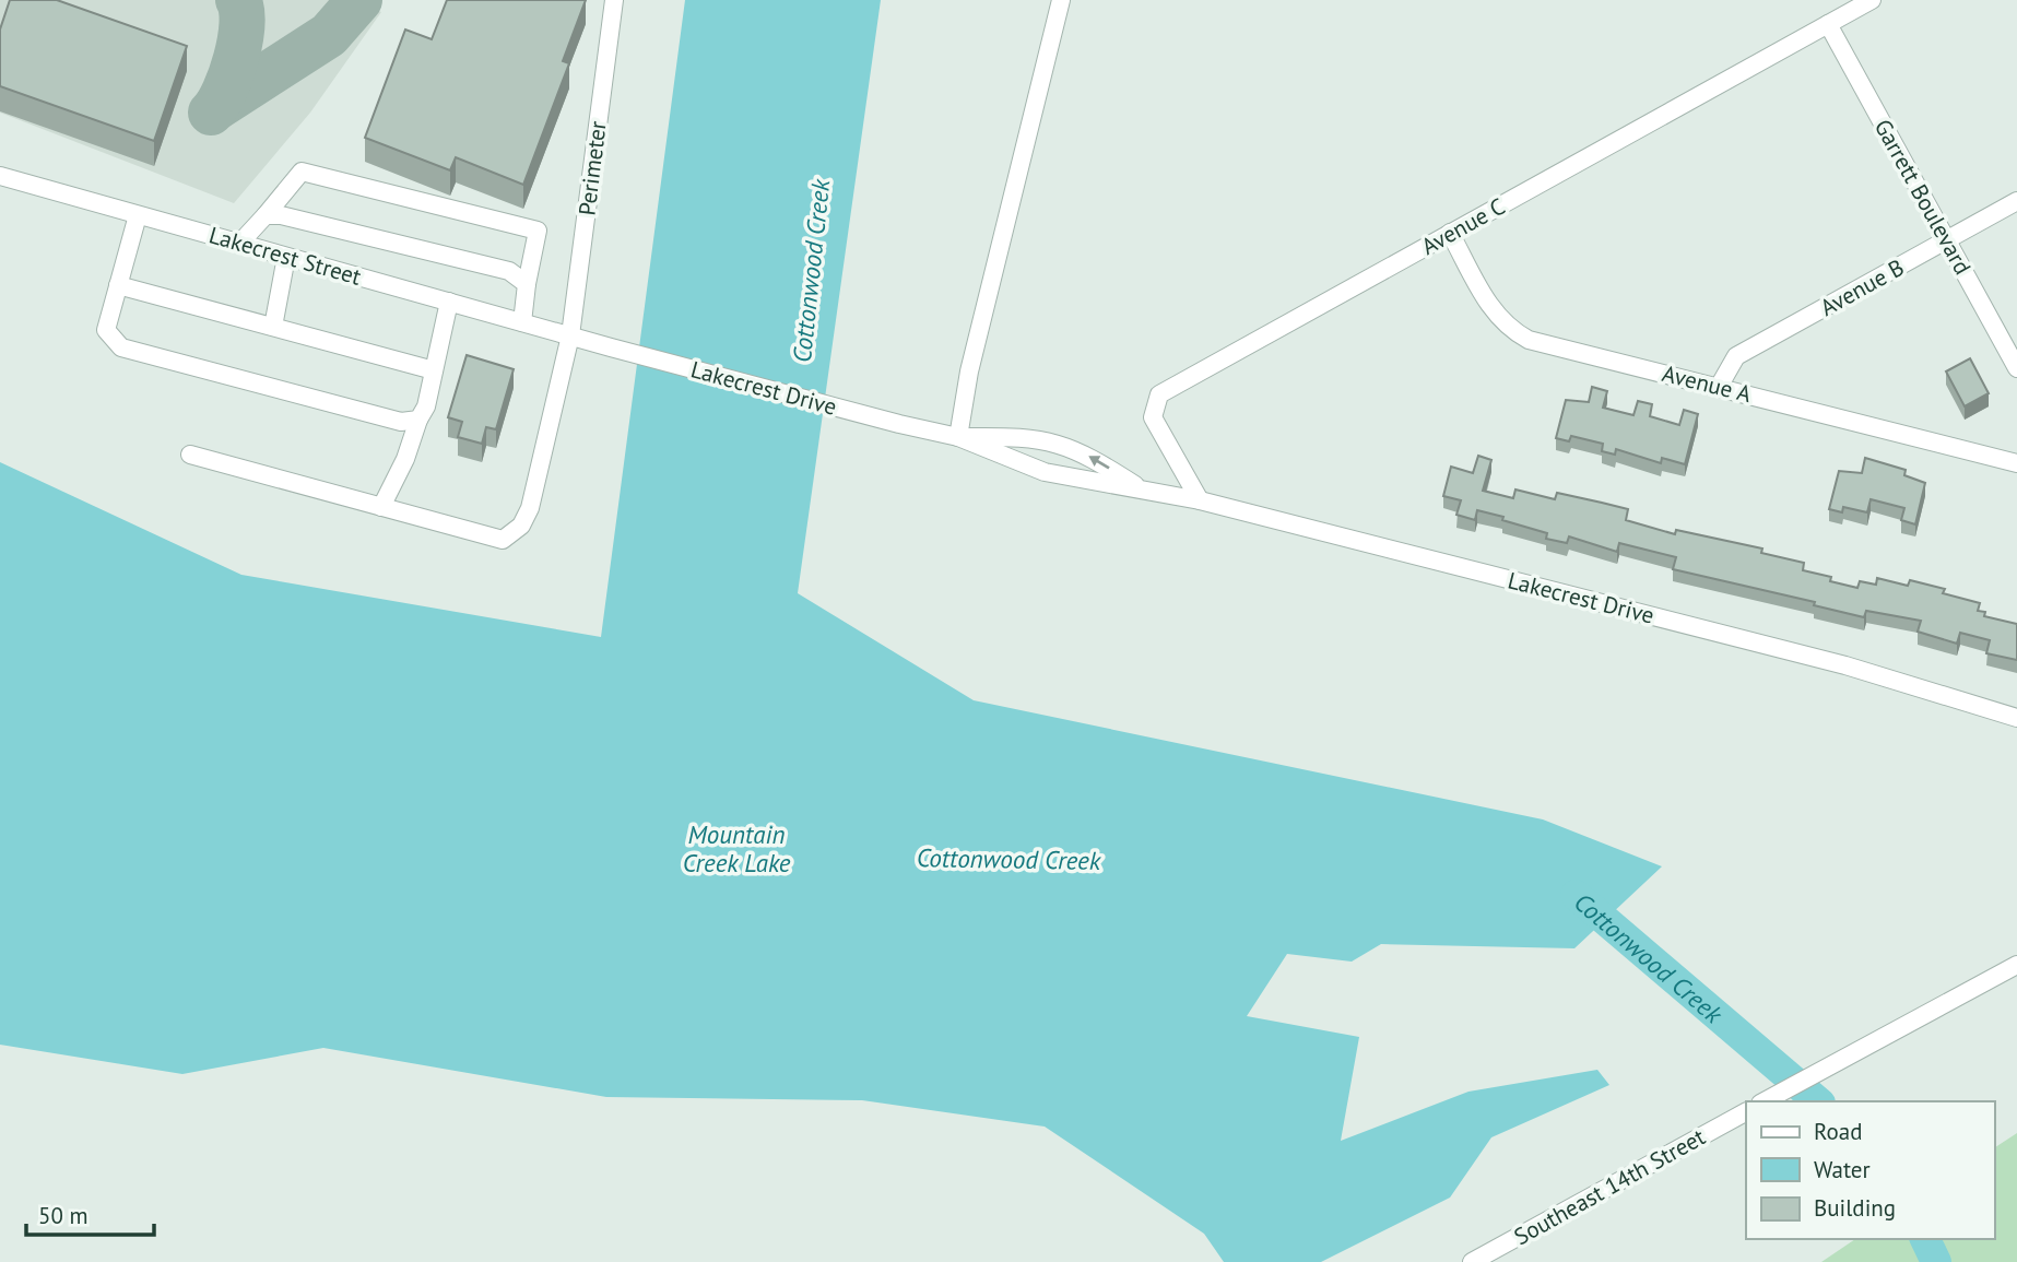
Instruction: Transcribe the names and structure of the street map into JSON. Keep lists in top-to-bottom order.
{
  "streets": {
    "street": [
      "Perimeter",
      "Garrett Boulevard",
      "Avenue C",
      "Lakecrest Street",
      "Avenue B",
      "Avenue A",
      "Lakecrest Drive",
      "Southeast 14th Street"
    ]
  },
  "crossings": [
    ["Perimeter", "Lakecrest Street"],
    ["Perimeter", "Lakecrest Drive"],
    ["Garrett Boulevard", "Avenue C"],
    ["Garrett Boulevard", "Avenue B"],
    ["Avenue C", "Avenue A"],
    ["Avenue C", "Lakecrest Drive"],
    ["Lakecrest Street", "Lakecrest Drive"],
    ["Avenue B", "Avenue A"]
  ],
  "water": ["Cottonwood Creek", "Mountain Creek Lake"],
  "legend": ["Road", "Water", "Building"],
  "scale_bar": "50 m"
}
